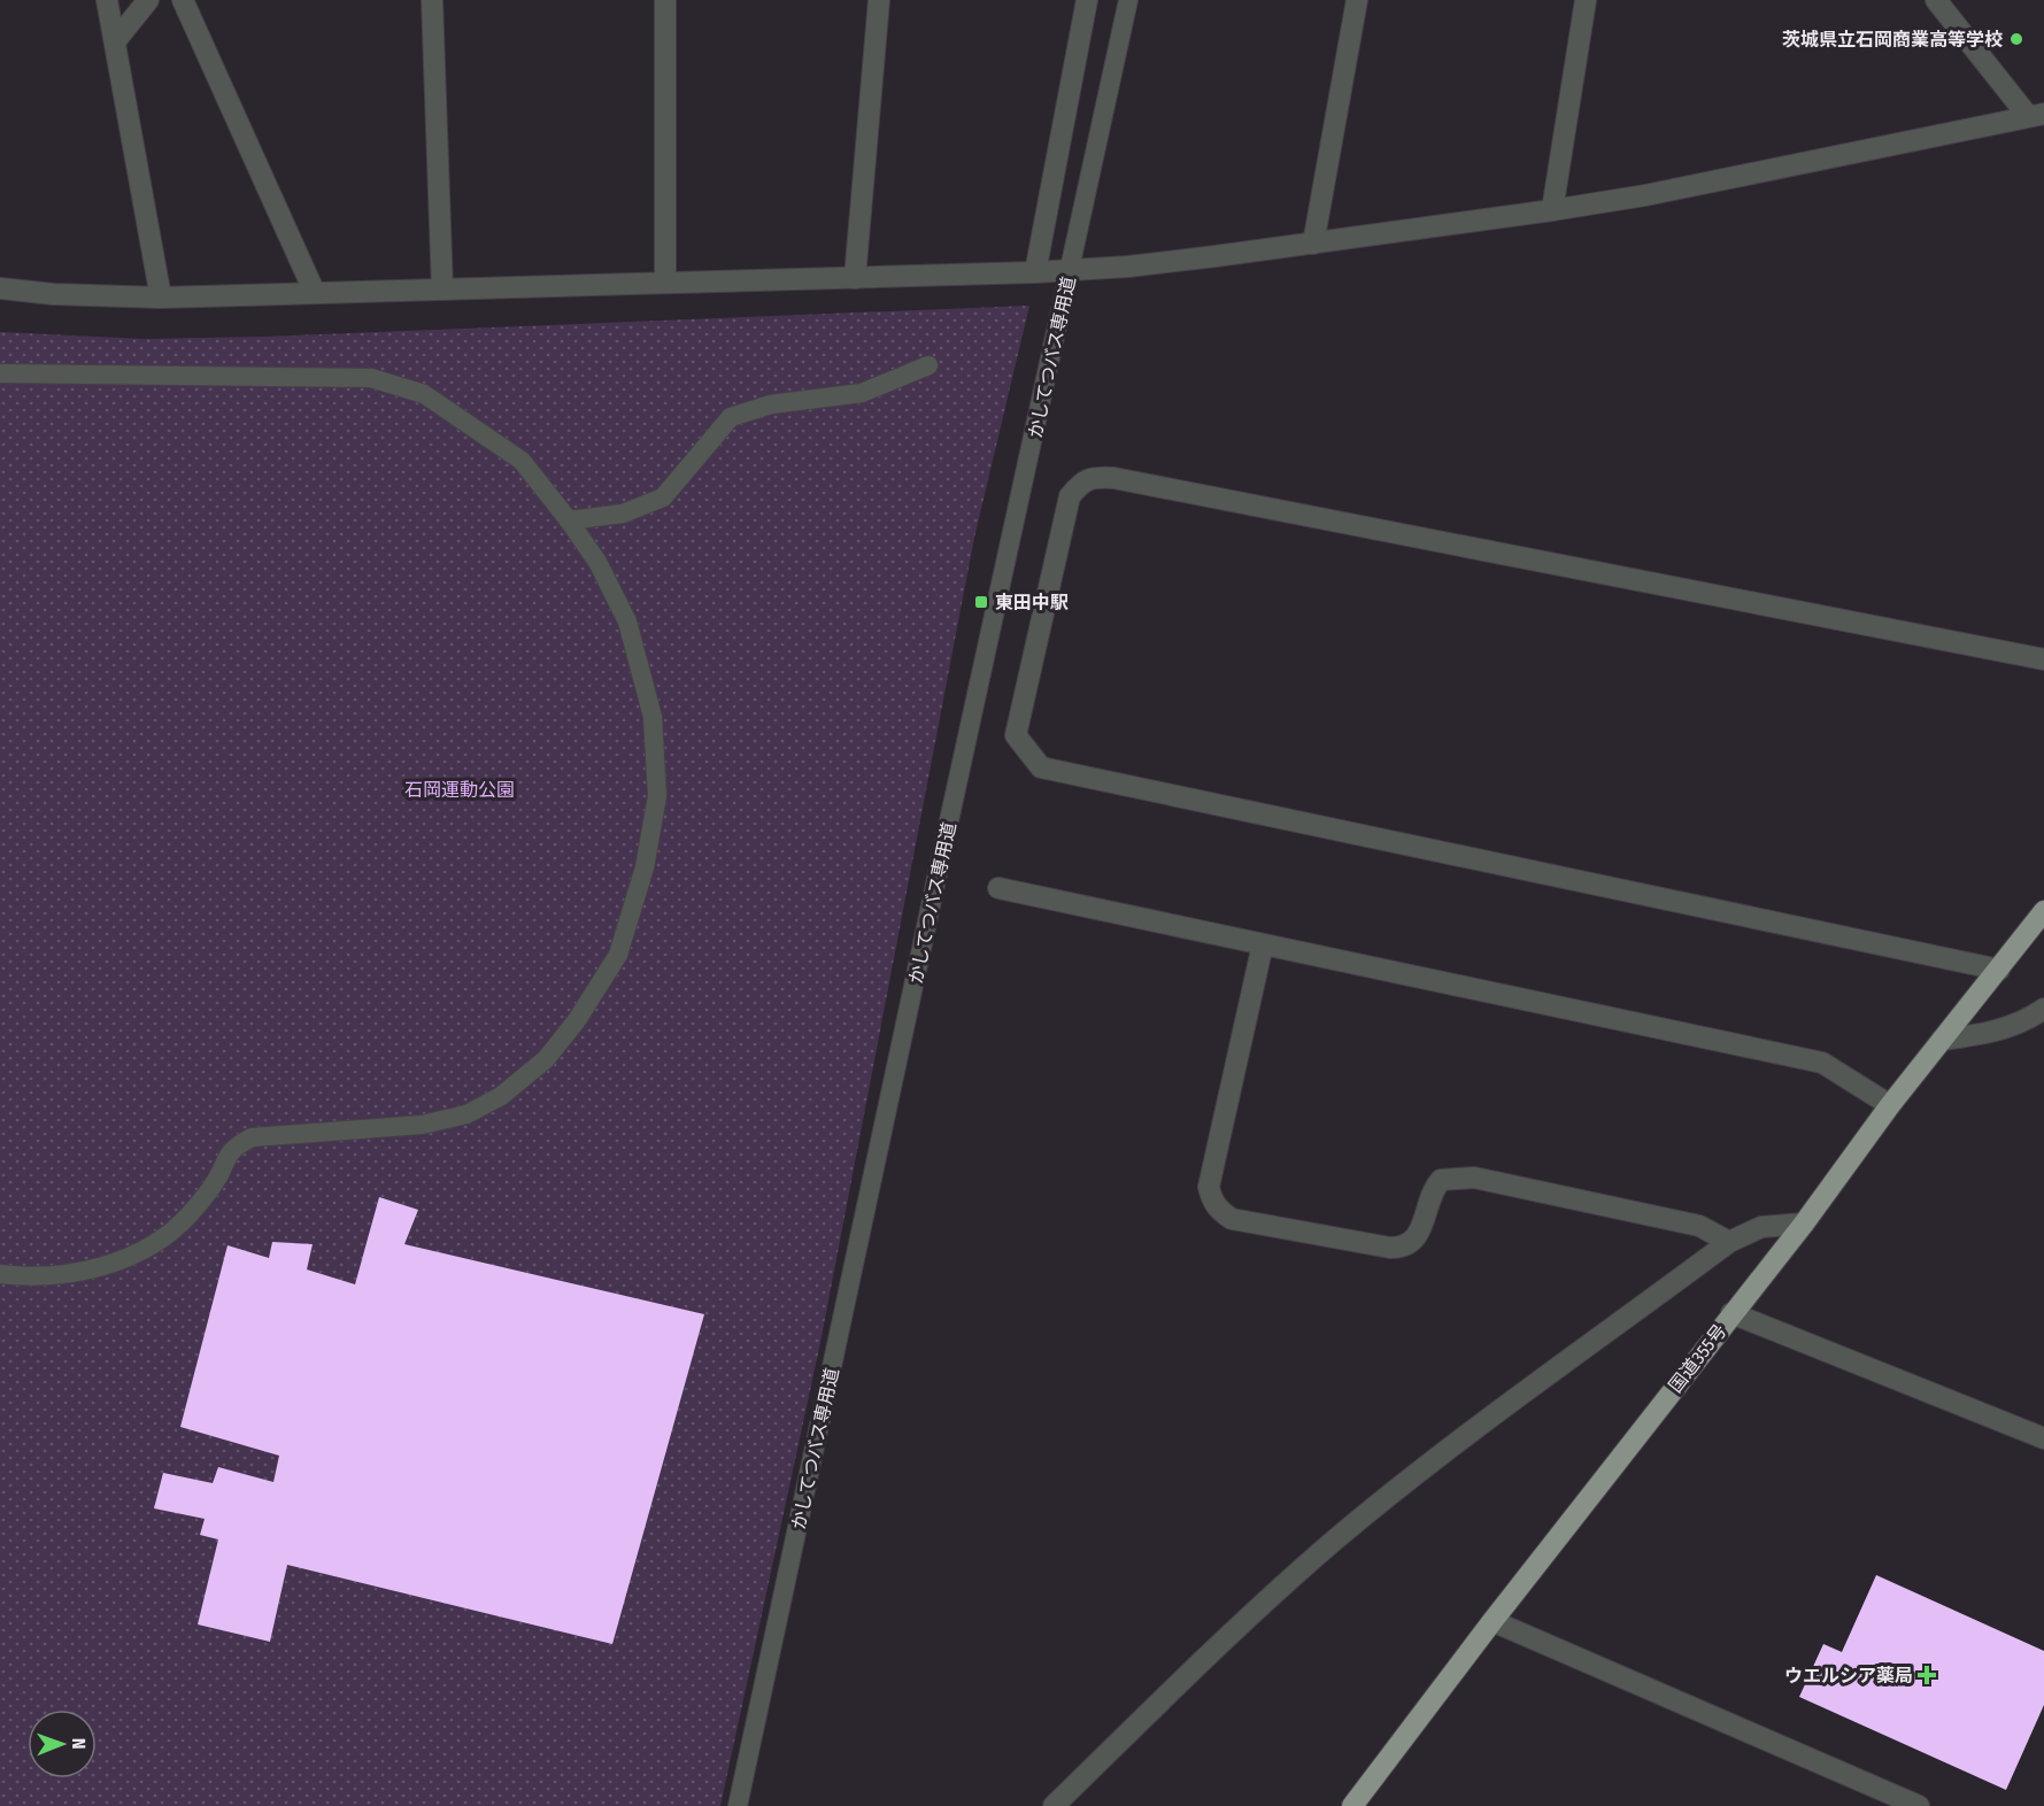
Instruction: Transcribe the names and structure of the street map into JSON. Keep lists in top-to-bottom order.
{
  "streets": {
    "highway": ["国道355号"],
    "lane": ["かしてつバス専用道"]
  },
  "parks": ["石岡運動公園"],
  "places": {
    "other": ["茨城県立石岡商業高等学校"],
    "transit": ["東田中駅"],
    "health": ["ウエルシア薬局"]
  },
  "north": "right"
}
